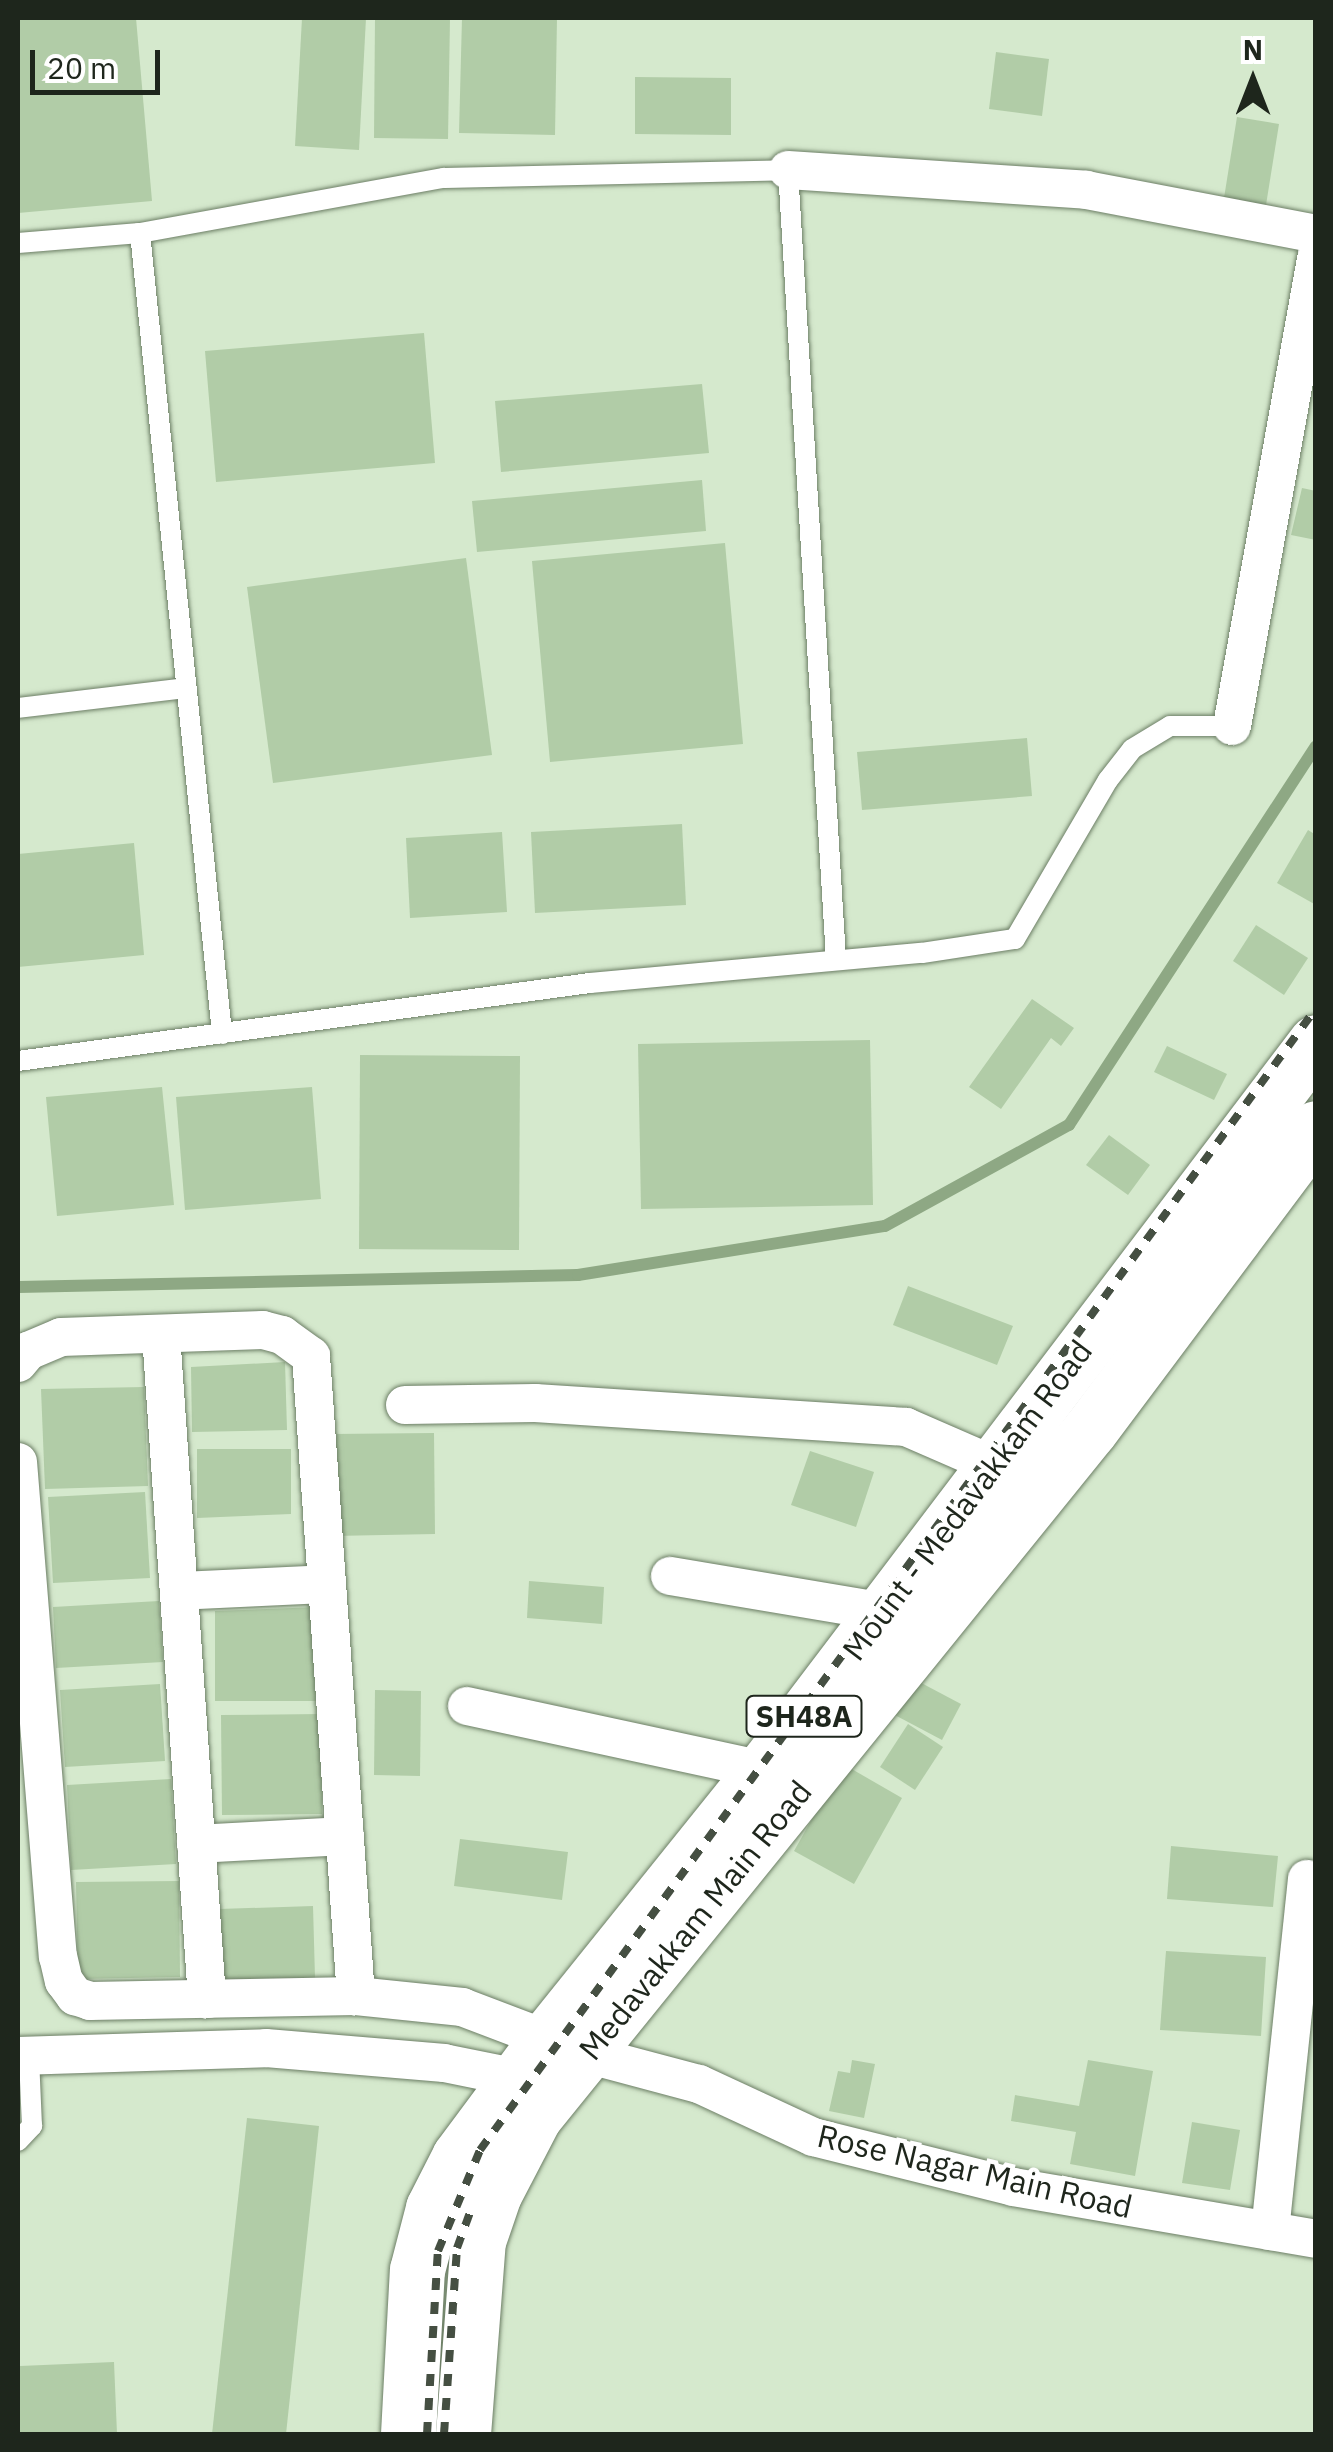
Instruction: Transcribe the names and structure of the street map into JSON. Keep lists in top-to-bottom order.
{
  "streets": {
    "main road": ["Mount - Medavakkam Road", "SH48A", "Medavakkam Main Road"],
    "street": ["Rose Nagar Main Road"]
  },
  "crossings": [
    ["Mount - Medavakkam Road", "Medavakkam Main Road"],
    ["Mount - Medavakkam Road", "Rose Nagar Main Road"],
    ["Medavakkam Main Road", "Rose Nagar Main Road"]
  ],
  "scale_bar": "20 m",
  "north": "top"
}
